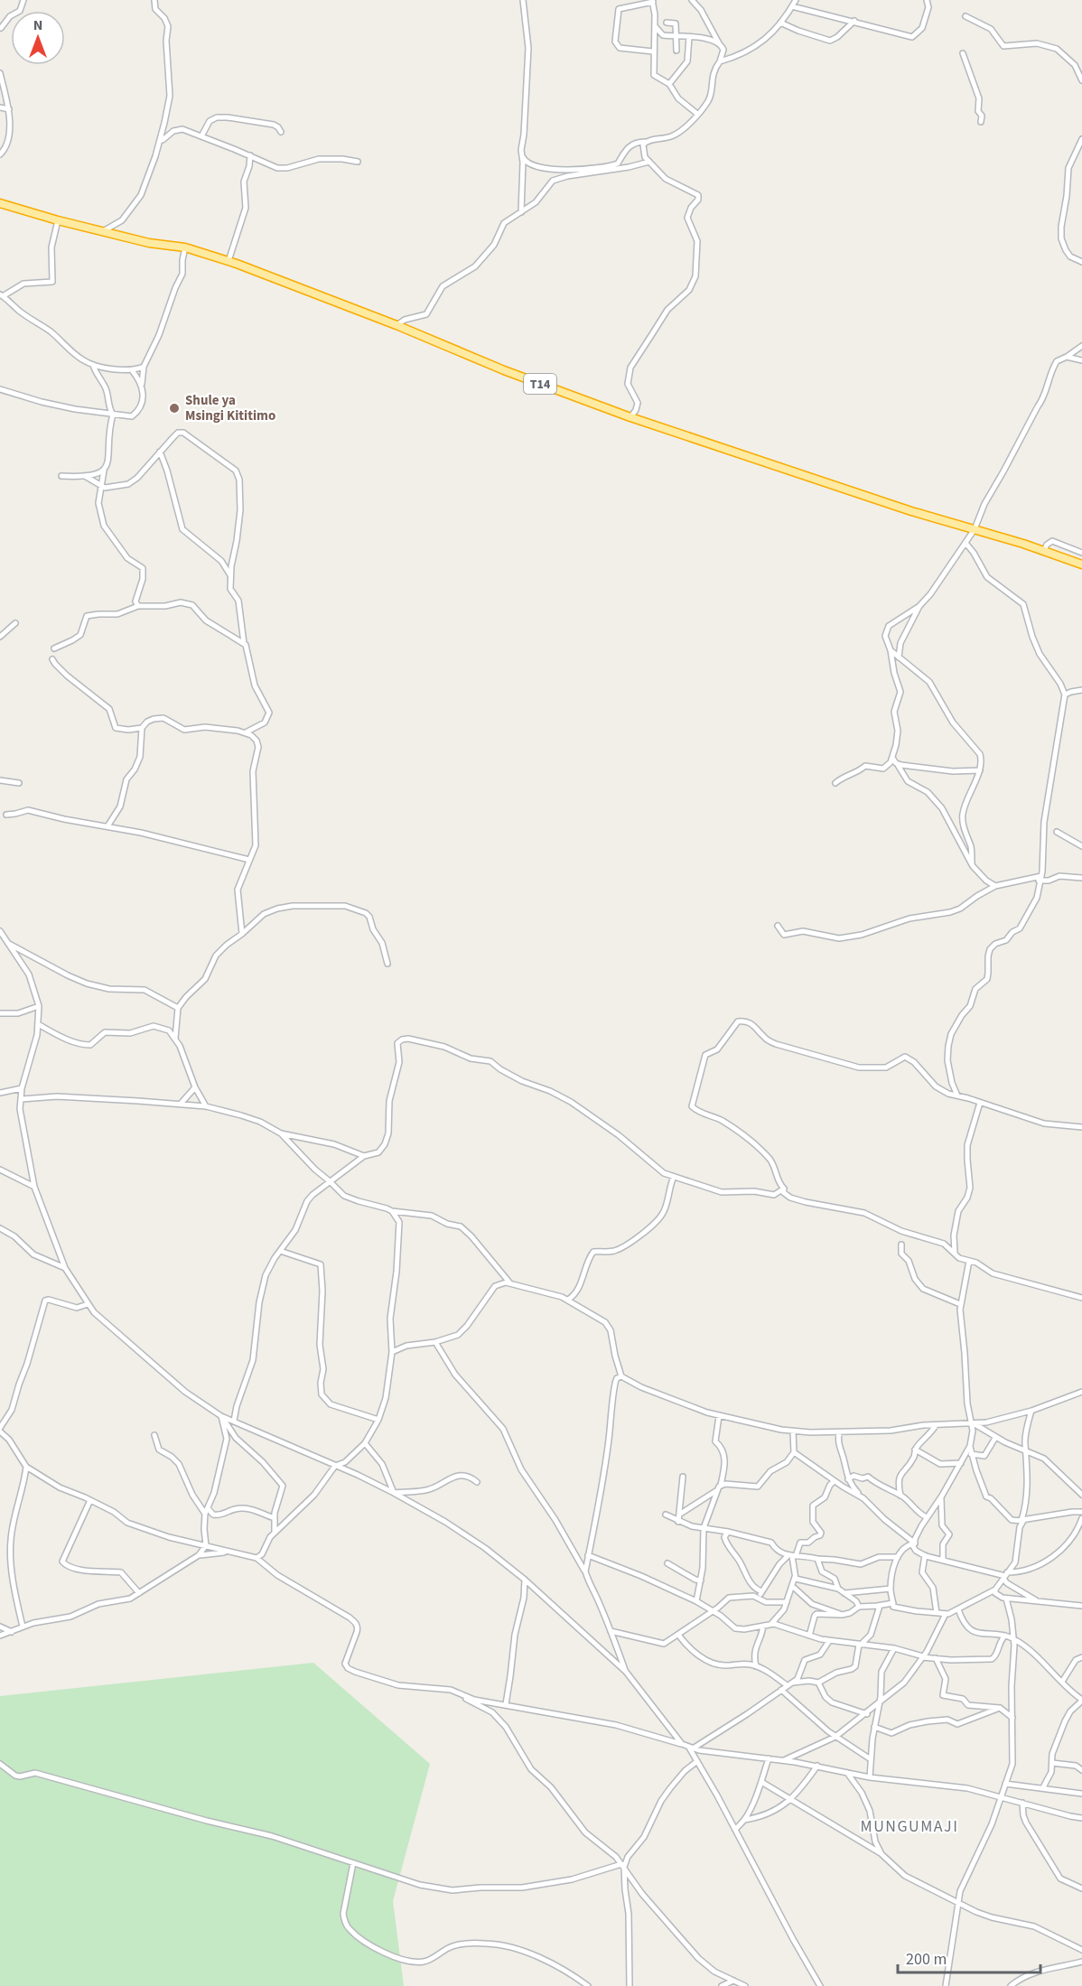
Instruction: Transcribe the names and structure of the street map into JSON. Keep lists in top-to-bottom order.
{
  "streets": {
    "highway": ["T14"]
  },
  "districts": ["MUNGUMAJI"],
  "places": ["Shule ya Msingi Kititimo"],
  "scale_bar": "200 m",
  "north": "top"
}
